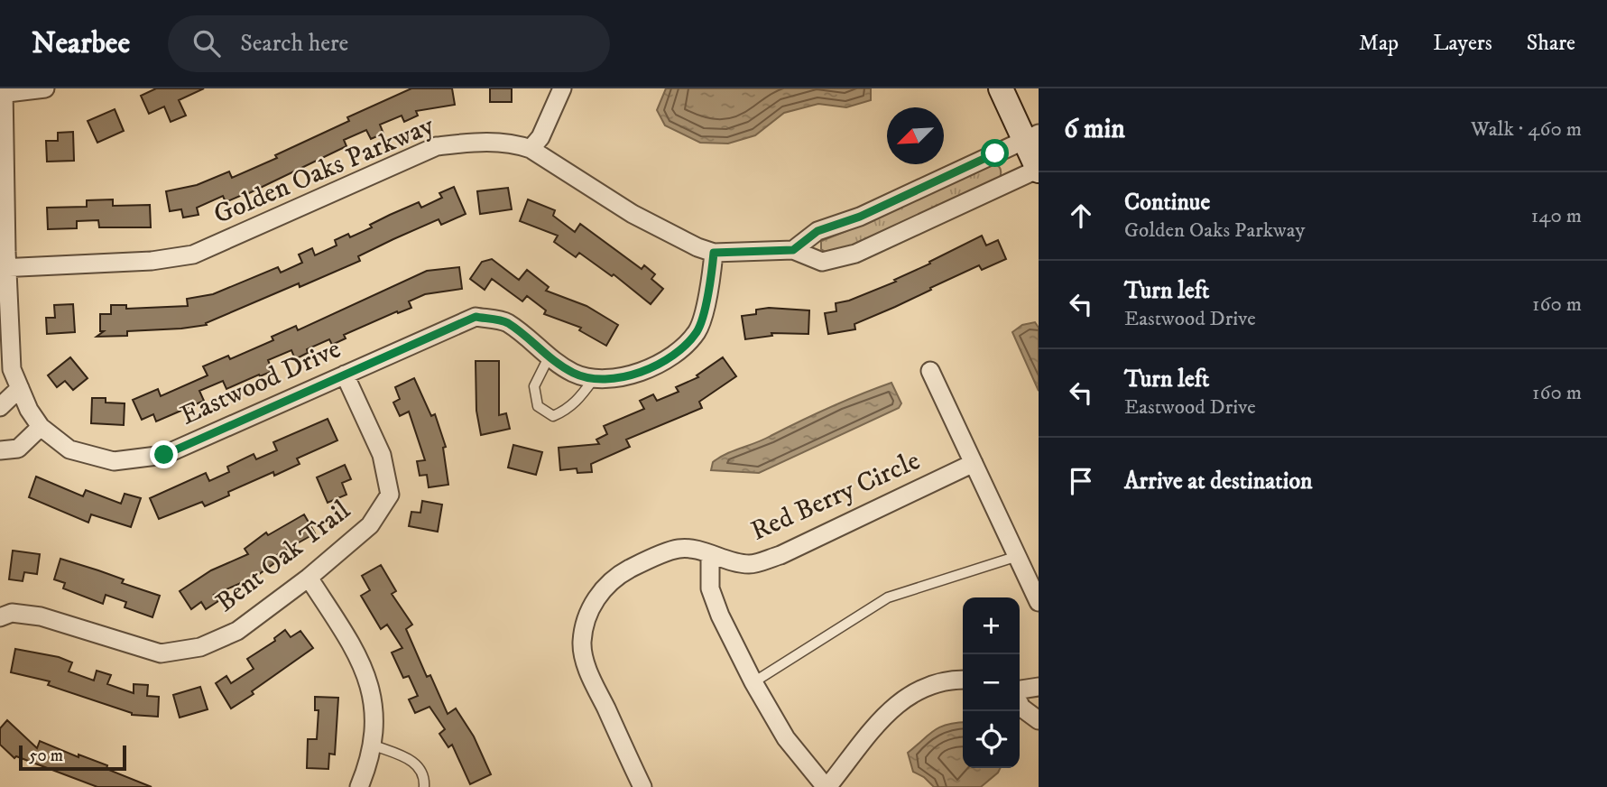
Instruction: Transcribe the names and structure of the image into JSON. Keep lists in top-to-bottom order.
{
  "streets": {
    "street": [
      "Golden Oaks Parkway",
      "Eastwood Drive",
      "Red Berry Circle",
      "Bent Oak Trail"
    ]
  },
  "crossings": [
    ["Golden Oaks Parkway", "Eastwood Drive"],
    ["Eastwood Drive", "Bent Oak Trail"]
  ],
  "scale_bar": "50 m",
  "north": "bottom left",
  "page": {
    "header": "Nearbee",
    "search": "Search here",
    "nav": ["Map", "Layers", "Share"],
    "heading": ["6 min", "Walk · 460 m"],
    "list": [
      ["Continue", "Golden Oaks Parkway", "140 m"],
      ["Turn left", "Eastwood Drive", "160 m"],
      ["Turn left", "Eastwood Drive", "160 m"],
      "Arrive at destination"
    ],
    "map_buttons": ["+", "−"],
    "scale": "50 m"
  }
}
